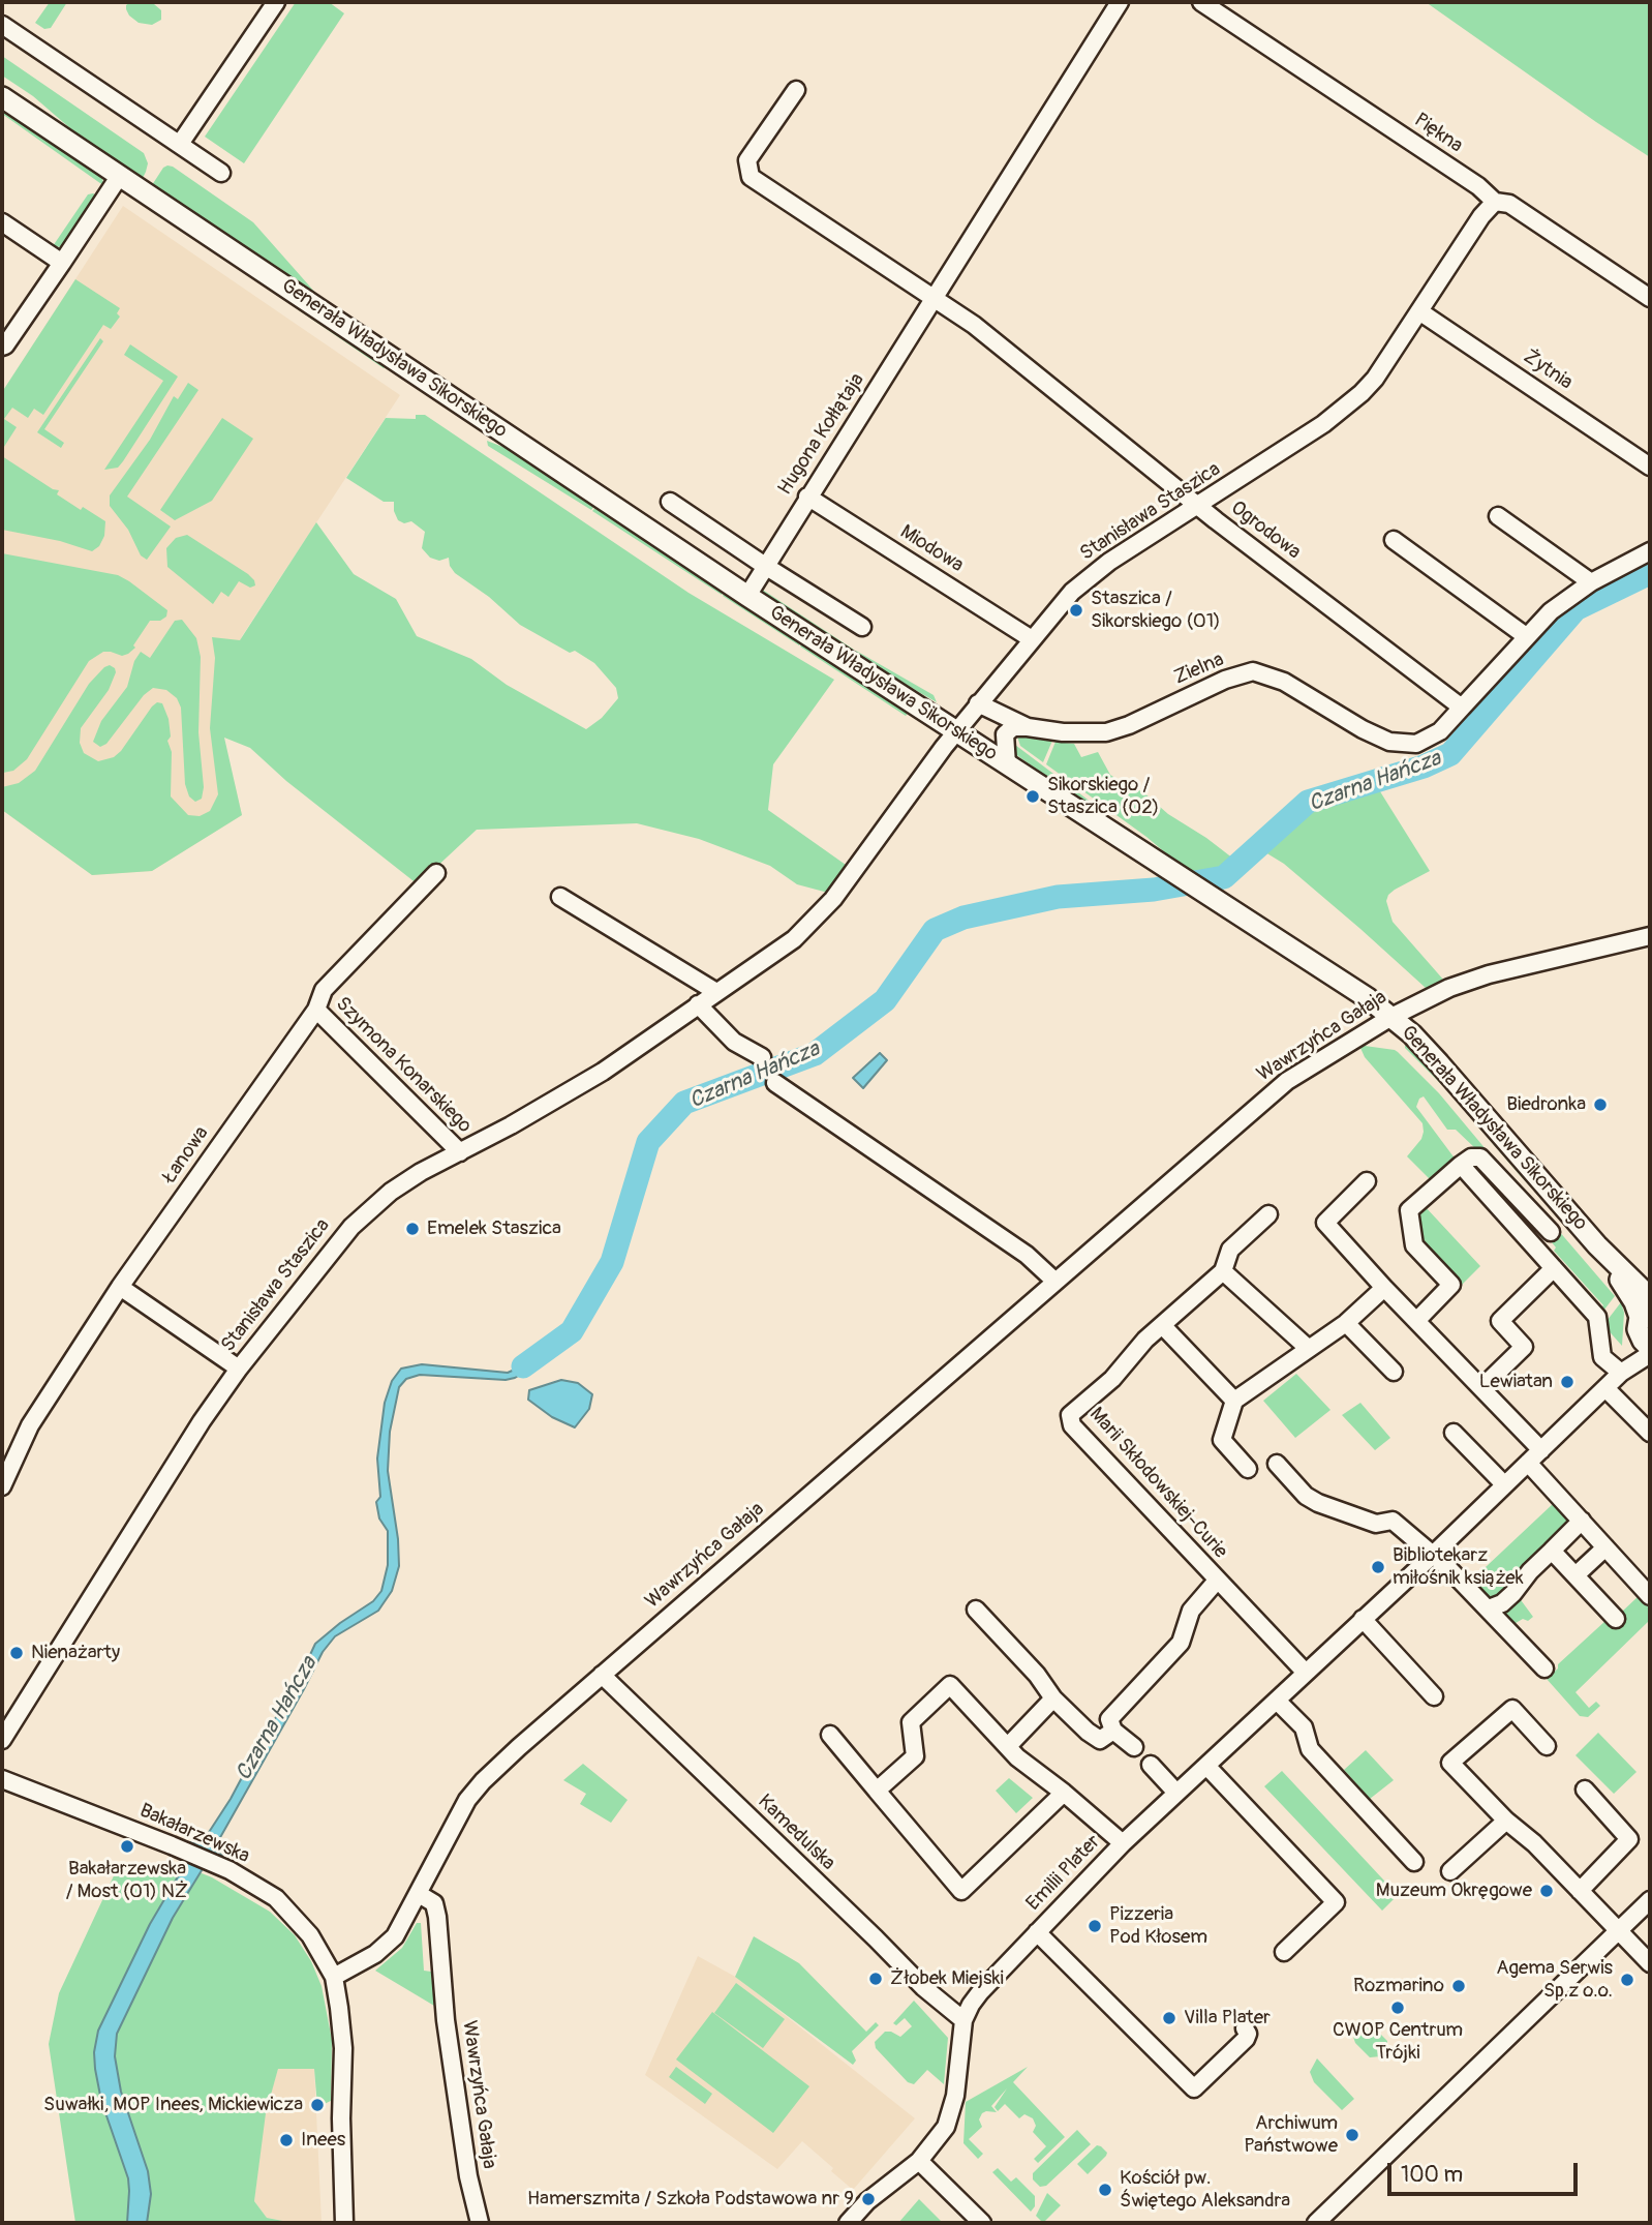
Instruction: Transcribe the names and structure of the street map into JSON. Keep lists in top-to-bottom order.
{
  "streets": {
    "main road": ["Generała Władysława Sikorskiego"],
    "street": [
      "Piękna",
      "Żytnia",
      "Hugona Kołłątaja",
      "Stanisława Staszica",
      "Ogrodowa",
      "Miodowa",
      "Zielna",
      "Wawrzyńca Gałaja",
      "Szymona Konarskiego",
      "Łanowa",
      "Marii Skłodowskiej-Curie",
      "Kamedulska",
      "Bakałarzewska",
      "Emilii Plater"
    ]
  },
  "crossings": [
    ["Piękna", "Stanisława Staszica"],
    ["Generała Władysława Sikorskiego", "Hugona Kołłątaja"],
    ["Generała Władysława Sikorskiego", "Stanisława Staszica"],
    ["Generała Władysława Sikorskiego", "Wawrzyńca Gałaja"],
    ["Generała Władysława Sikorskiego", "Emilii Plater"],
    ["Żytnia", "Stanisława Staszica"],
    ["Hugona Kołłątaja", "Ogrodowa"],
    ["Hugona Kołłątaja", "Miodowa"],
    ["Stanisława Staszica", "Ogrodowa"],
    ["Stanisława Staszica", "Miodowa"],
    ["Stanisława Staszica", "Zielna"],
    ["Stanisława Staszica", "Szymona Konarskiego"],
    ["Ogrodowa", "Zielna"],
    ["Wawrzyńca Gałaja", "Kamedulska"],
    ["Wawrzyńca Gałaja", "Bakałarzewska"],
    ["Szymona Konarskiego", "Łanowa"],
    ["Marii Skłodowskiej-Curie", "Emilii Plater"],
    ["Kamedulska", "Emilii Plater"]
  ],
  "water": ["Czarna Hańcza"],
  "places": [
    "Staszica / Sikorskiego (01)",
    "Sikorskiego / Staszica (02)",
    "Biedronka",
    "Emelek Staszica",
    "Lewiatan",
    "Bibliotekarz miłośnik książek",
    "Nienażarty",
    "Bakałarzewska / Most (01) NŻ",
    "Muzeum Okręgowe",
    "Pizzeria Pod Kłosem",
    "Żłobek Miejski",
    "Agema Serwis Sp.z o.o.",
    "Rozmarino",
    "CWOP Centrum Trójki",
    "Villa Plater",
    "Suwałki, MOP Inees, Mickiewicza",
    "Archiwum Państwowe",
    "Inees",
    "Kościół pw. Świętego Aleksandra",
    "Hamerszmita / Szkoła Podstawowa nr 9"
  ],
  "scale_bar": "100 m"
}
